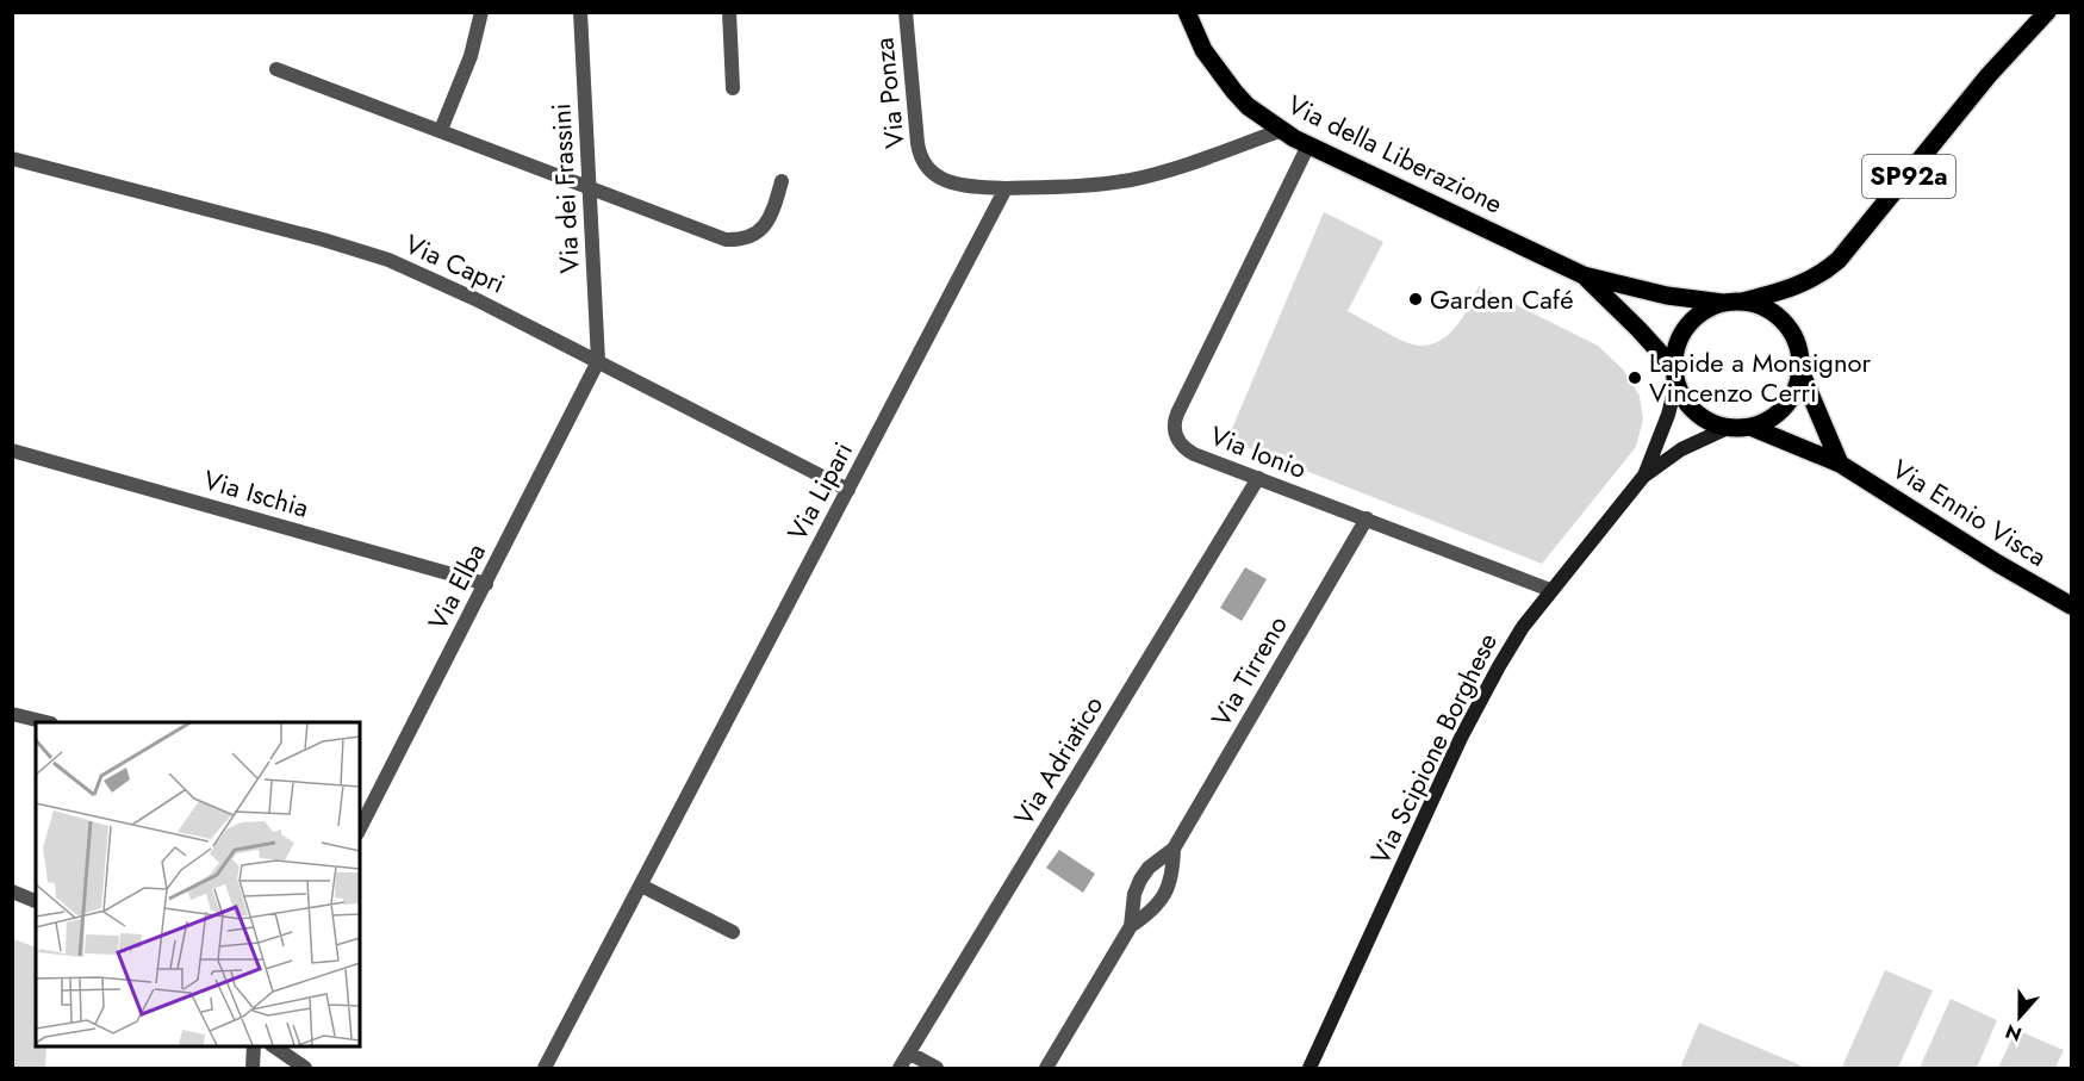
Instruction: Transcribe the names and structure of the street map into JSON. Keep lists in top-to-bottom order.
{
  "streets": {
    "main road": [
      "Via della Liberazione",
      "SP92a",
      "Via Ennio Visca",
      "Via Scipione Borghese"
    ],
    "street": [
      "Via Ponza",
      "Via dei Frassini",
      "Via Capri",
      "Via Ionio",
      "Via Lipari",
      "Via Ischia",
      "Via Elba",
      "Via Tirreno",
      "Via Adriatico"
    ]
  },
  "crossings": [
    ["Via Ponza", "Via Lipari"],
    ["Via della Liberazione", "SP92a"],
    ["Via della Liberazione", "Via Ionio"],
    ["Via della Liberazione", "Via Ennio Visca"],
    ["Via della Liberazione", "Via Scipione Borghese"],
    ["SP92a", "Via Ennio Visca"],
    ["SP92a", "Via Scipione Borghese"],
    ["Via dei Frassini", "Via Capri"],
    ["Via dei Frassini", "Via Elba"],
    ["Via Capri", "Via Lipari"],
    ["Via Capri", "Via Elba"],
    ["Via Ionio", "Via Tirreno"],
    ["Via Ionio", "Via Scipione Borghese"],
    ["Via Ionio", "Via Adriatico"],
    ["Via Ischia", "Via Elba"],
    ["Via Ennio Visca", "Via Scipione Borghese"]
  ],
  "places": ["Garden Café", "Lapide a Monsignor Vincenzo Cerri"],
  "north": "bottom"
}
